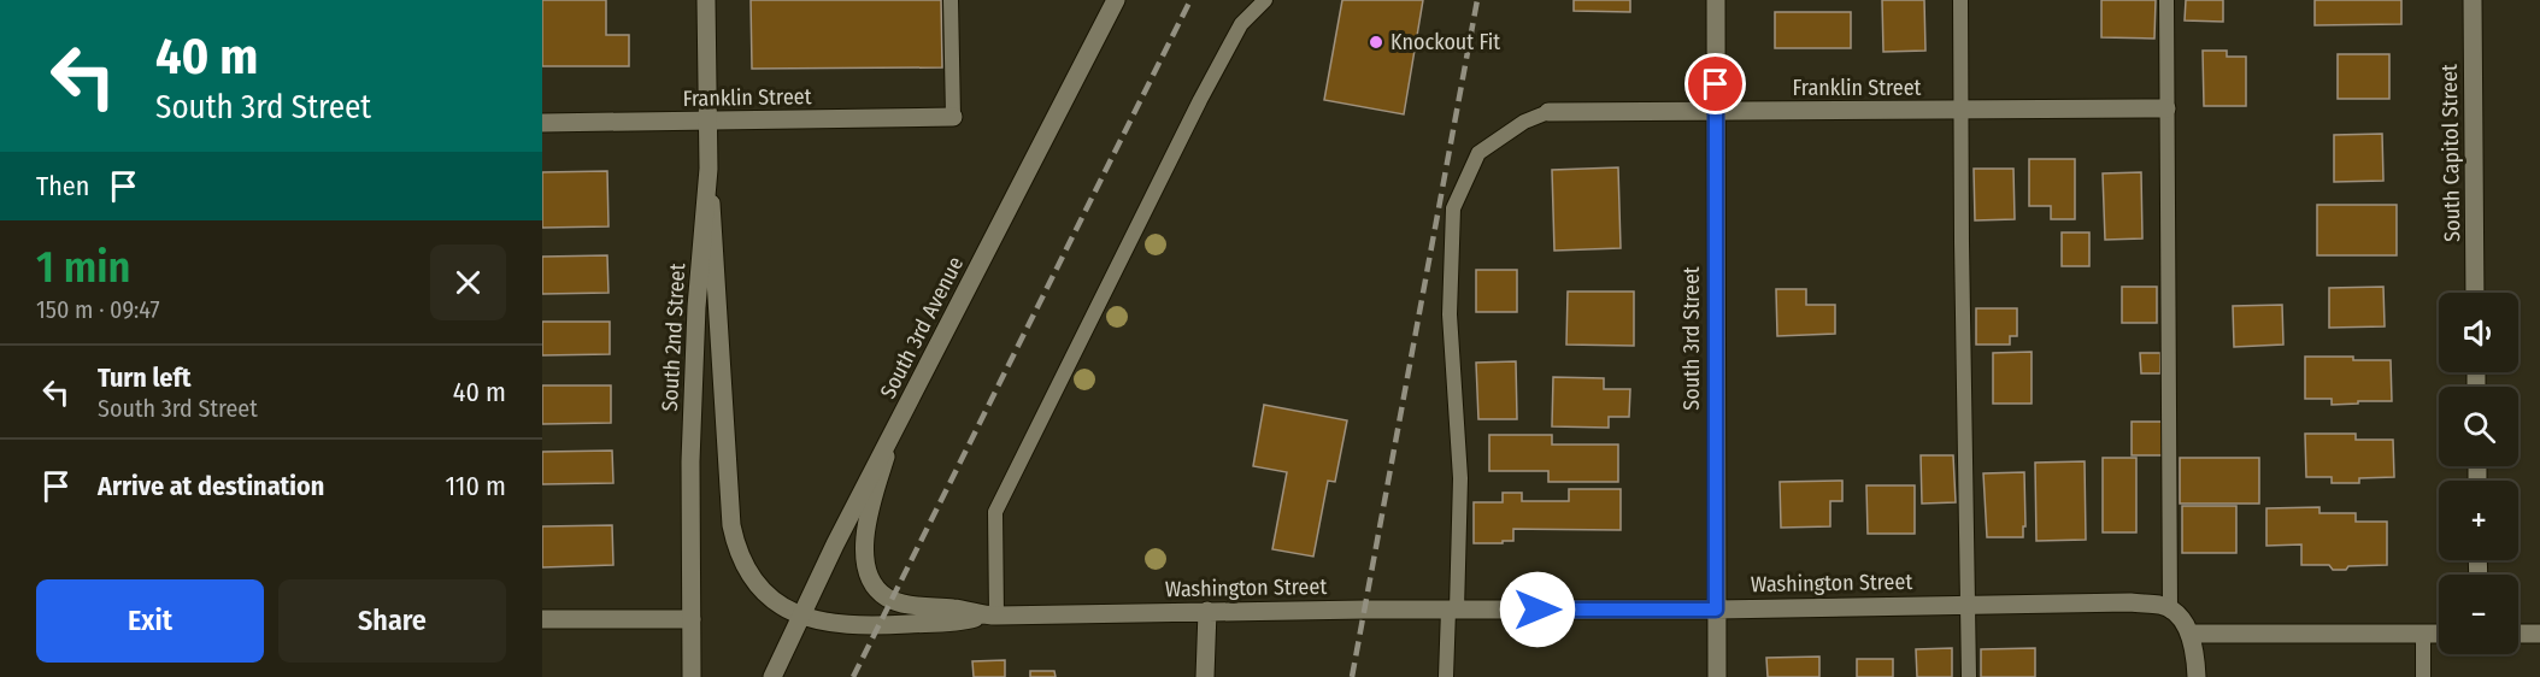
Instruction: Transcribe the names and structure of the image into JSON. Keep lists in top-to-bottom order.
{
  "streets": {
    "street": [
      "Franklin Street",
      "South Capitol Street",
      "South 3rd Avenue",
      "South 2nd Street",
      "South 3rd Street",
      "Washington Street"
    ]
  },
  "crossings": [
    ["Franklin Street", "South 2nd Street"],
    ["Franklin Street", "South 3rd Street"],
    ["South 3rd Avenue", "Washington Street"],
    ["South 2nd Street", "Washington Street"],
    ["South 3rd Street", "Washington Street"]
  ],
  "places": ["Knockout Fit"],
  "page": {
    "turn": ["40 m", "South 3rd Street"],
    "then": "Then",
    "heading": ["1 min", "150 m · 09:47"],
    "map_buttons": ["+", "−"],
    "list": [
      {
        "name": "Turn left",
        "note": "South 3rd Street",
        "value": "40 m"
      },
      {
        "name": "Arrive at destination",
        "value": "110 m"
      }
    ],
    "buttons": ["Exit", "Share"]
  }
}
